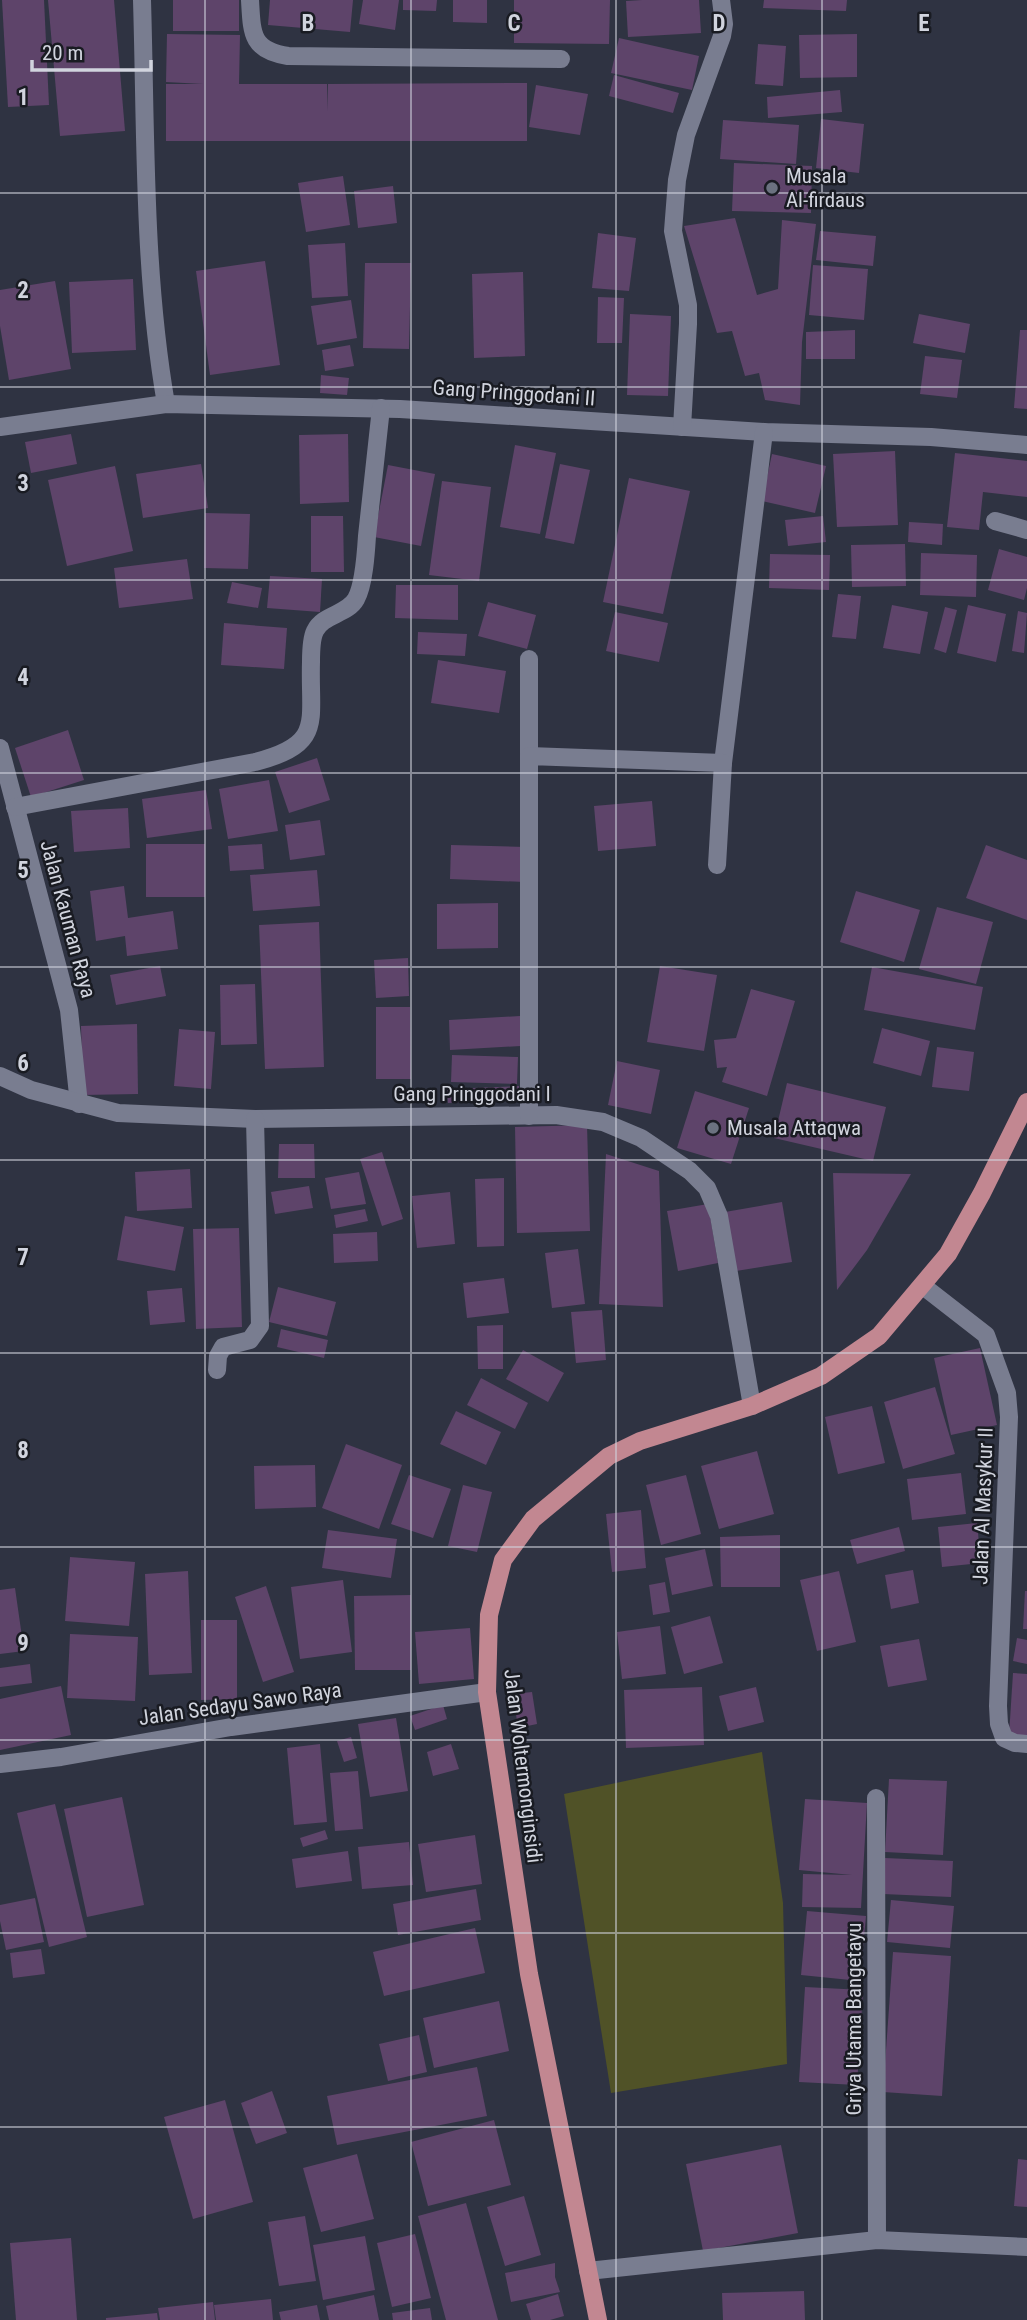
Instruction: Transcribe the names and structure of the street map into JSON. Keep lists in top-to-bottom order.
{
  "streets": {
    "main road": ["Jalan Woltermonginsidi"],
    "street": [
      "Gang Pringgodani II",
      "Jalan Kauman Raya",
      "Gang Pringgodani I",
      "Jalan Al Masykur II",
      "Jalan Sedayu Sawo Raya",
      "Griya Utama Bangetayu"
    ]
  },
  "crossings": [
    ["Jalan Kauman Raya", "Gang Pringgodani I"],
    ["Gang Pringgodani I", "Jalan Woltermonginsidi"],
    ["Jalan Al Masykur II", "Jalan Woltermonginsidi"],
    ["Jalan Sedayu Sawo Raya", "Jalan Woltermonginsidi"]
  ],
  "places": ["Musala Al-firdaus", "Musala Attaqwa"],
  "scale_bar": "20 m",
  "grid": {
    "columns": [
      "B",
      "C",
      "D",
      "E"
    ],
    "rows": [
      "1",
      "2",
      "3",
      "4",
      "5",
      "6",
      "7",
      "8",
      "9"
    ]
  }
}
